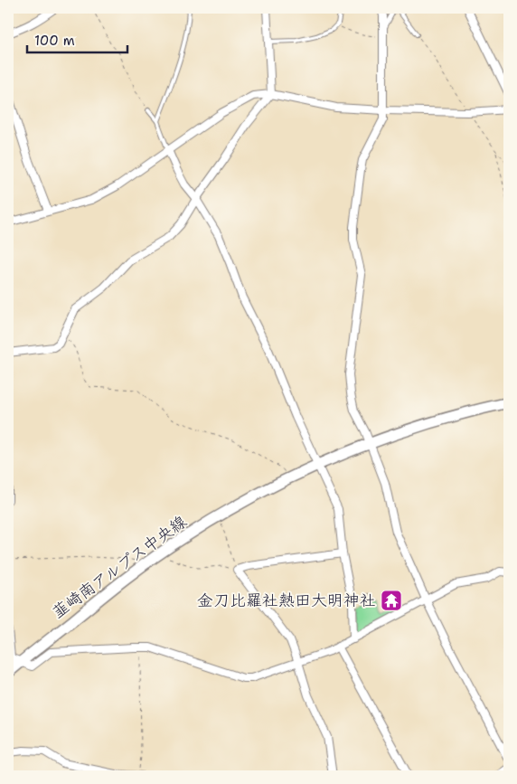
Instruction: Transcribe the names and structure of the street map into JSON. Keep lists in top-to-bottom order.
{
  "streets": {
    "main road": ["韮崎南アルプス中央線"]
  },
  "places": {
    "temple": ["金刀比羅社熱田大明神社"]
  },
  "scale_bar": "100 m"
}
